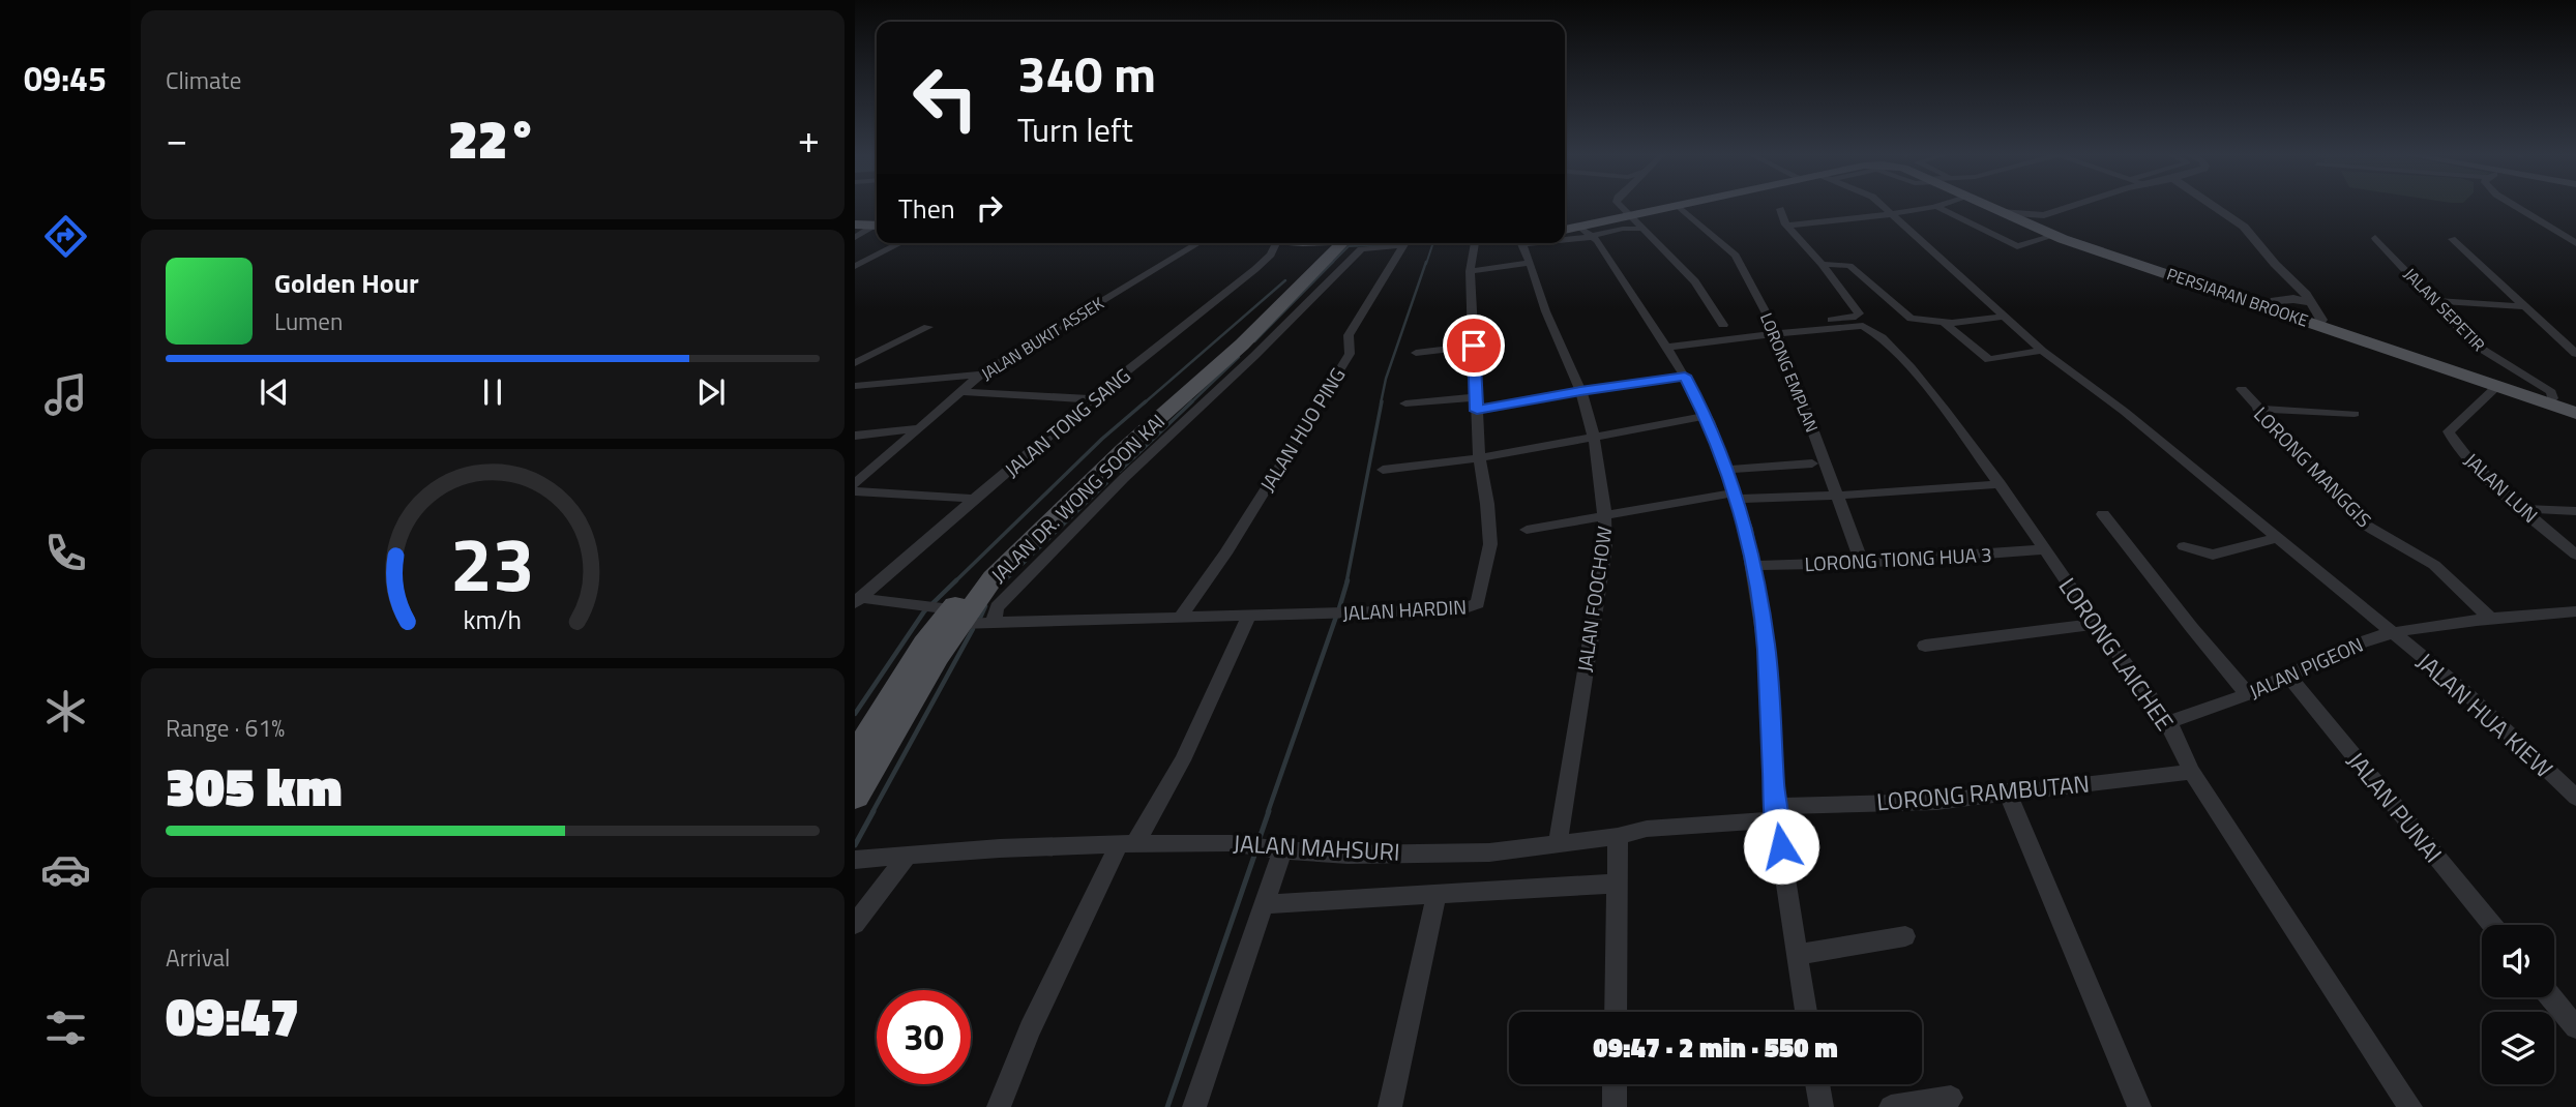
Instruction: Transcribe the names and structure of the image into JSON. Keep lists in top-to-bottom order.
{
  "streets": {
    "main road": ["PERSIARAN BROOKE", "JALAN DR. WONG SOON KAI"],
    "street": [
      "JALAN SEPETIR",
      "JALAN BUKIT ASSEK",
      "LORONG EMPLAN",
      "JALAN TONG SANG",
      "JALAN HUO PING",
      "LORONG MANGGIS",
      "JALAN LUN",
      "LORONG TIONG HUA 3",
      "JALAN FOOCHOW",
      "JALAN HARDIN",
      "LORONG LAICHEE",
      "JALAN PIGEON",
      "JALAN HUA KIEW",
      "LORONG RAMBUTAN",
      "JALAN PUNAI",
      "JALAN MAHSURI"
    ]
  },
  "crossings": [
    ["PERSIARAN BROOKE", "JALAN SEPETIR"],
    ["PERSIARAN BROOKE", "LORONG EMPLAN"],
    ["PERSIARAN BROOKE", "JALAN LUN"],
    ["LORONG EMPLAN", "LORONG TIONG HUA 3"],
    ["JALAN TONG SANG", "JALAN HARDIN"],
    ["JALAN HUO PING", "JALAN HARDIN"],
    ["LORONG MANGGIS", "JALAN PIGEON"],
    ["JALAN DR. WONG SOON KAI", "JALAN HARDIN"],
    ["LORONG TIONG HUA 3", "LORONG LAICHEE"],
    ["JALAN FOOCHOW", "JALAN MAHSURI"],
    ["LORONG LAICHEE", "JALAN PIGEON"],
    ["LORONG LAICHEE", "LORONG RAMBUTAN"],
    ["JALAN PIGEON", "JALAN HUA KIEW"],
    ["JALAN PIGEON", "JALAN PUNAI"],
    ["LORONG RAMBUTAN", "JALAN MAHSURI"]
  ],
  "page": {
    "tabs": "09:45",
    "tile": [
      "Climate",
      ["Range · 61%", "305 km"],
      ["Arrival", "09:47"]
    ],
    "turn": ["340 m", "Turn left"],
    "heat": ["−", "22°", "+"],
    "then": "Then",
    "song": ["Golden Hour", "Lumen"],
    "limit": "30",
    "trip": "09:47 · 2 min · 550 m",
    "gauge": ["23", "km/h"]
  }
}
